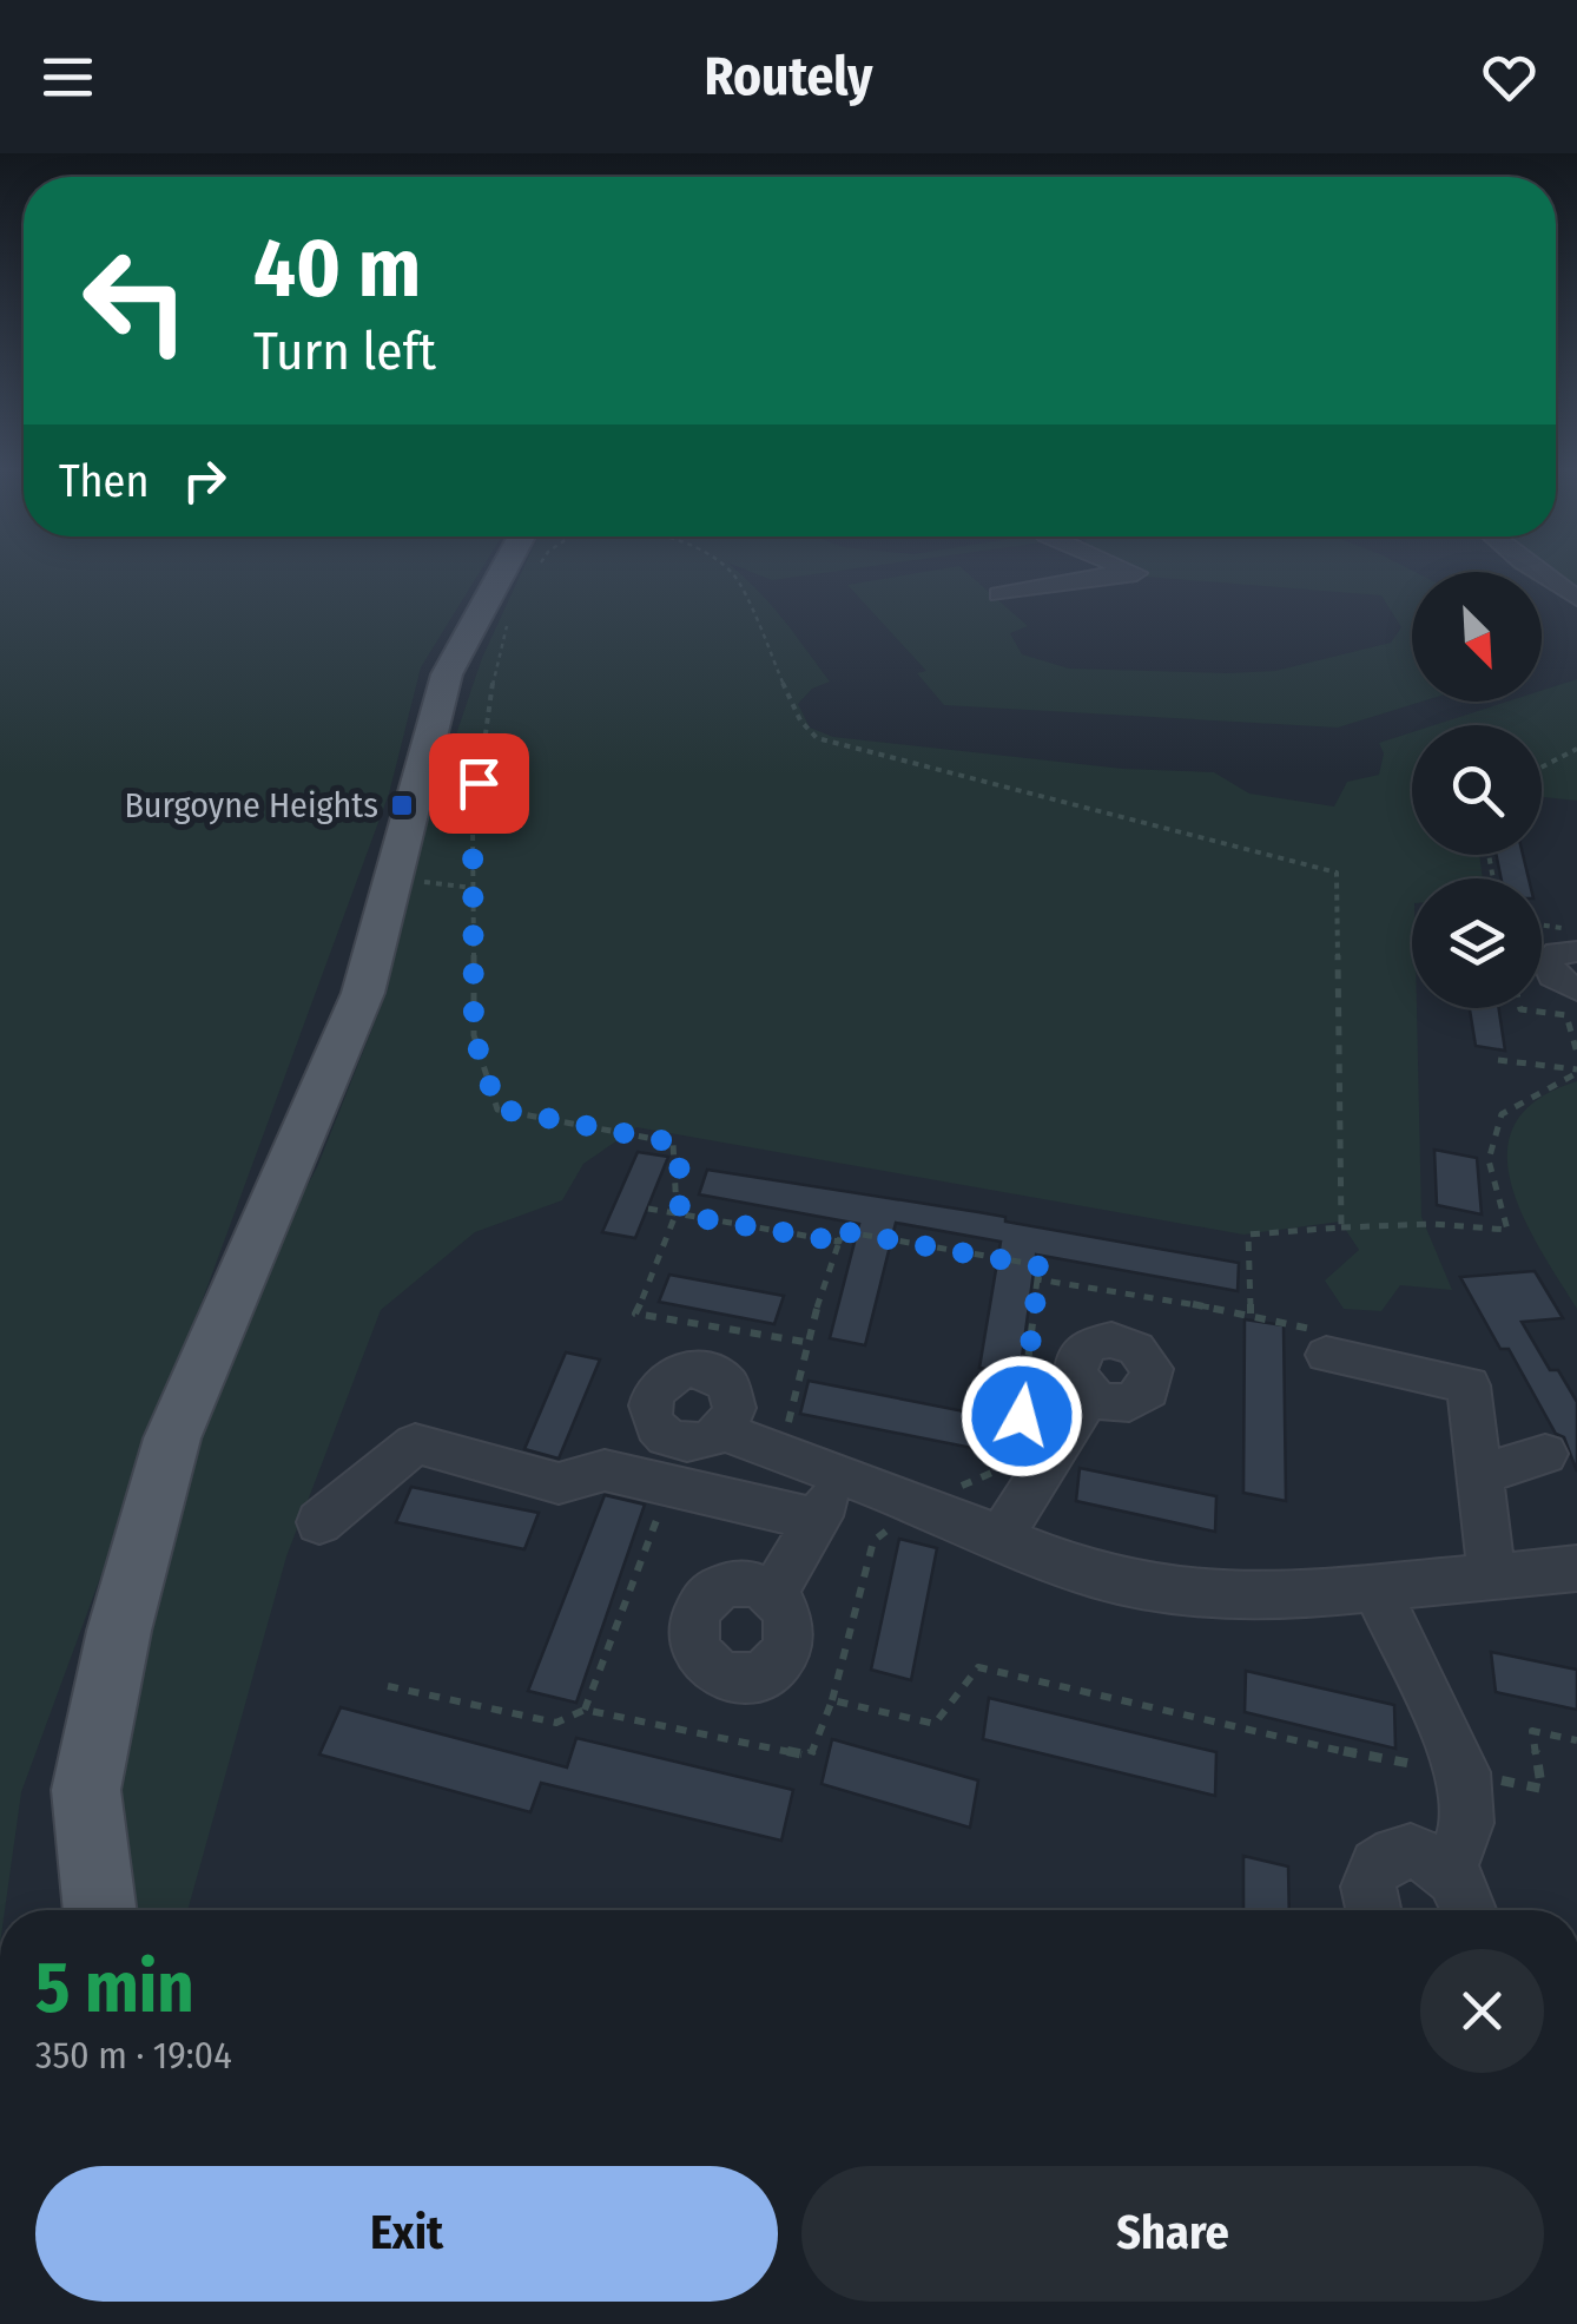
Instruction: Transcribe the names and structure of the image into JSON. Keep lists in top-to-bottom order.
{
  "places": {
    "transit": ["Burgoyne Heights"]
  },
  "north": "bottom right",
  "page": {
    "header": "Routely",
    "turn": ["40 m", "Turn left"],
    "then": "Then",
    "heading": ["5 min", "350 m · 19:04"],
    "buttons": ["Exit", "Share"]
  }
}
